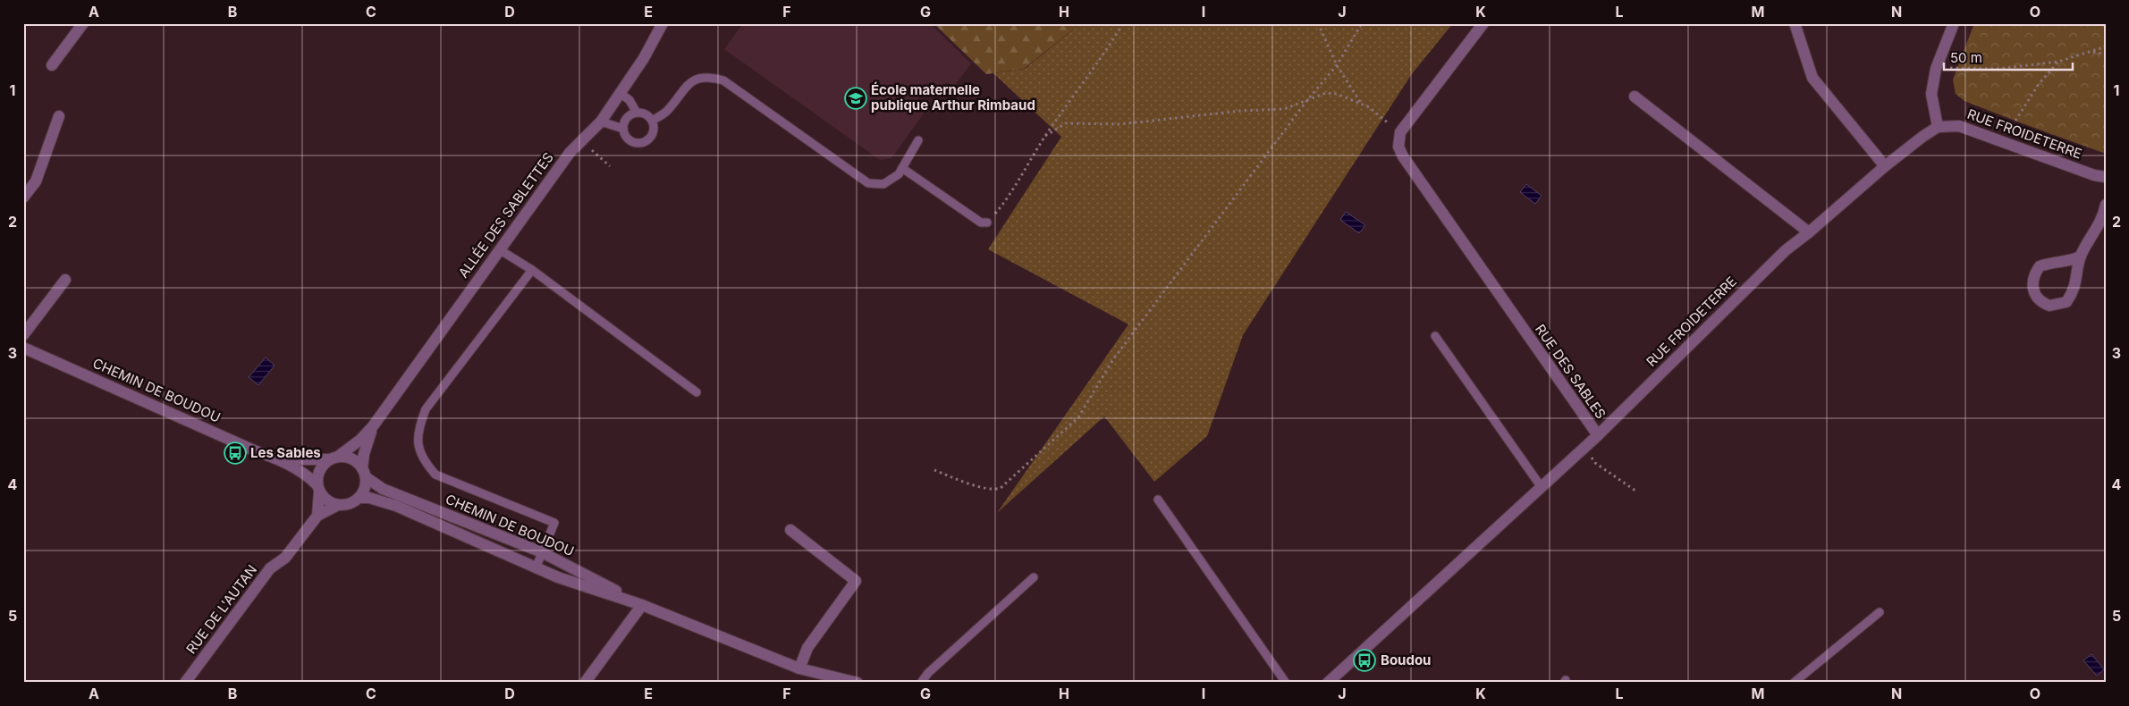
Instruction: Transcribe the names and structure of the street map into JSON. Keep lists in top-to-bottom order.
{
  "streets": {
    "street": [
      "RUE FROIDETERRE",
      "ALLÉE DES SABLETTES",
      "RUE DES SABLES",
      "CHEMIN DE BOUDOU",
      "RUE DE L'AUTAN"
    ]
  },
  "crossings": [
    ["RUE FROIDETERRE", "RUE DES SABLES"],
    ["ALLÉE DES SABLETTES", "CHEMIN DE BOUDOU"],
    ["ALLÉE DES SABLETTES", "RUE DE L'AUTAN"],
    ["CHEMIN DE BOUDOU", "RUE DE L'AUTAN"]
  ],
  "places": {
    "school or university": ["École maternelle publique Arthur Rimbaud"],
    "bus stop": ["Les Sables", "Boudou"]
  },
  "scale_bar": "50 m",
  "grid": {
    "columns": [
      "A",
      "B",
      "C",
      "D",
      "E",
      "F",
      "G",
      "H",
      "I",
      "J",
      "K",
      "L",
      "M",
      "N",
      "O"
    ],
    "rows": [
      "1",
      "2",
      "3",
      "4",
      "5"
    ]
  }
}
